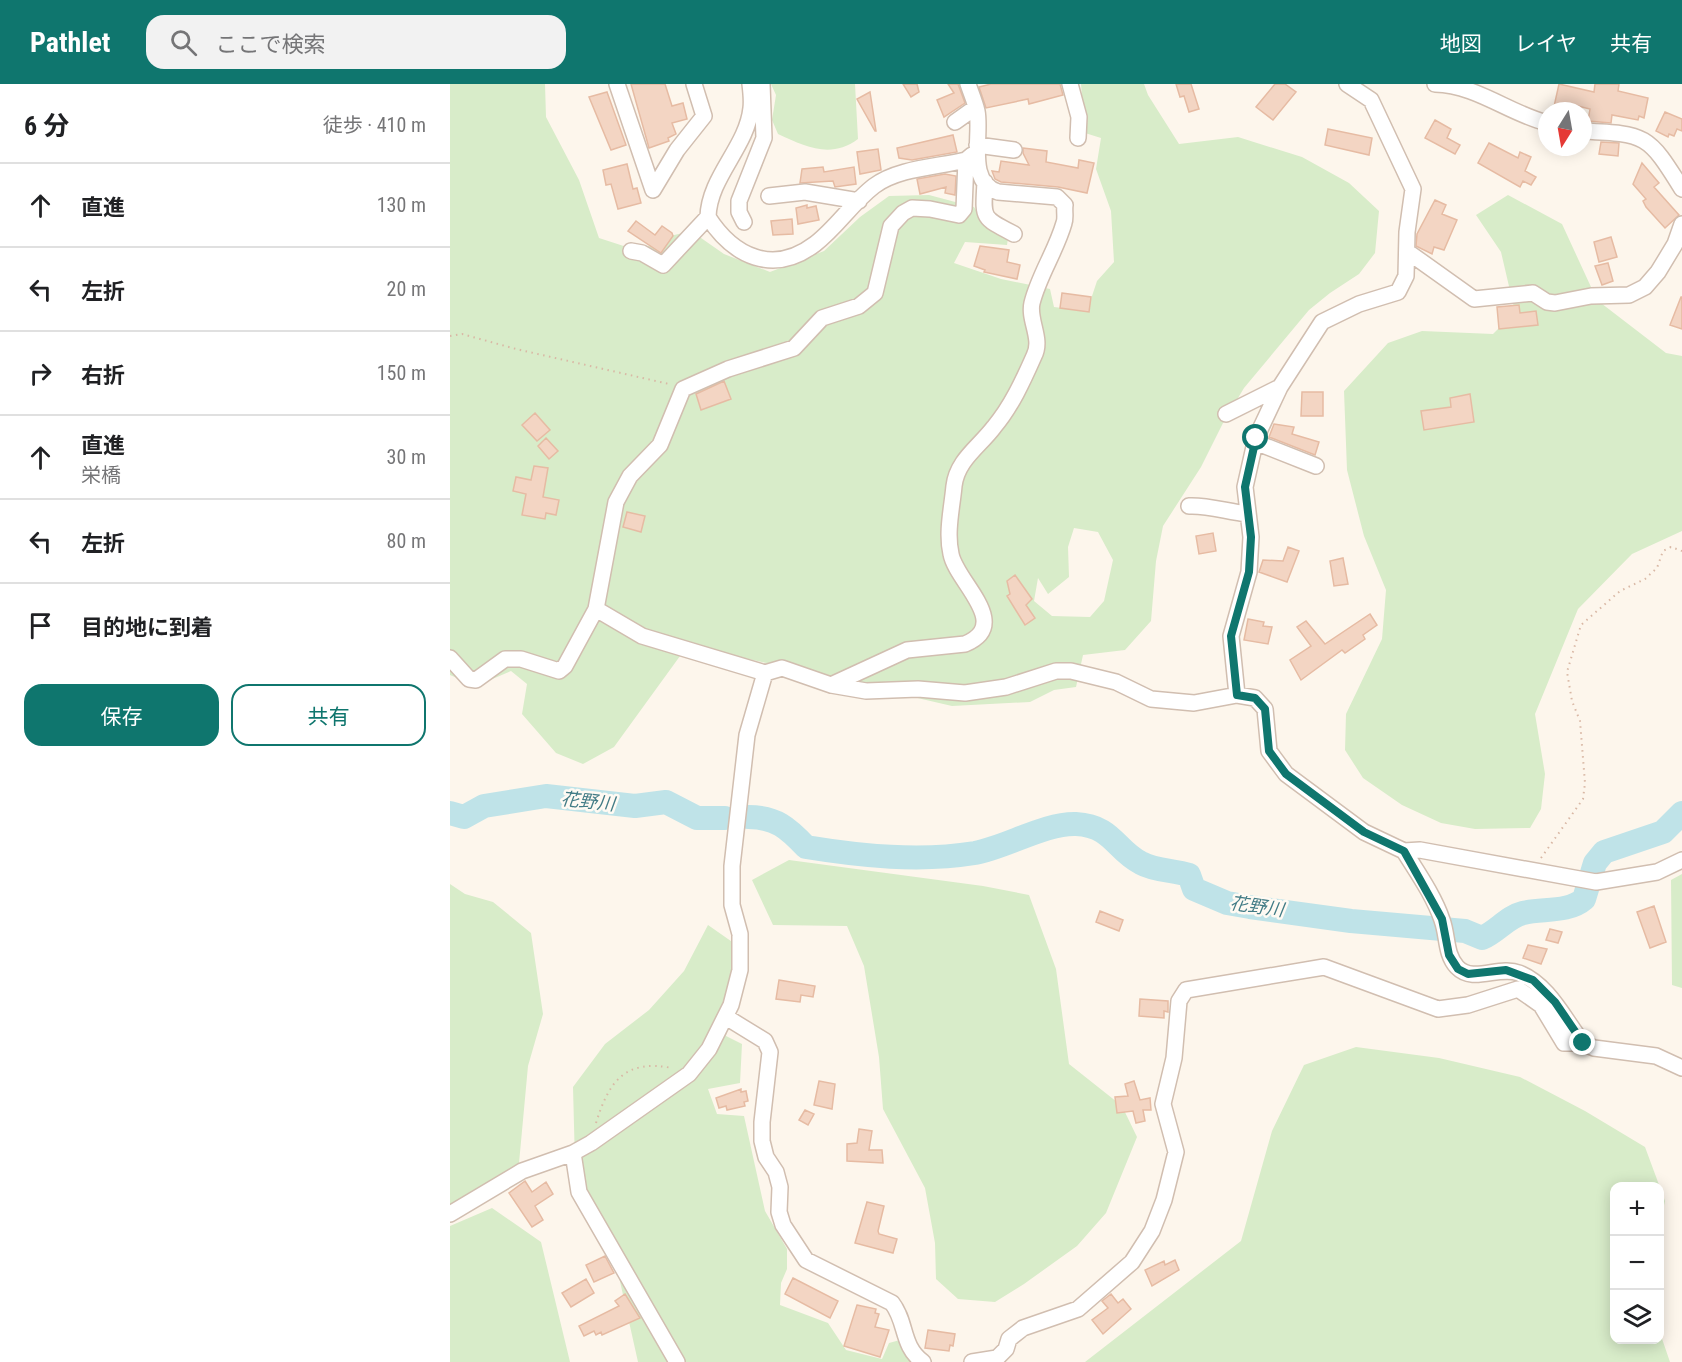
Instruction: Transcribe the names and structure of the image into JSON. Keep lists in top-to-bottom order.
{
  "water": ["花野川"],
  "north": "bottom",
  "page": {
    "header": "Pathlet",
    "search": "ここで検索",
    "nav": ["地図", "レイヤ", "共有"],
    "heading": ["6 分", "徒歩 · 410 m"],
    "list": [
      ["直進", "130 m"],
      ["左折", "20 m"],
      ["右折", "150 m"],
      ["直進", "栄橋", "30 m"],
      ["左折", "80 m"],
      "目的地に到着"
    ],
    "buttons": ["保存", "共有"],
    "map_buttons": ["+", "−"]
  }
}
